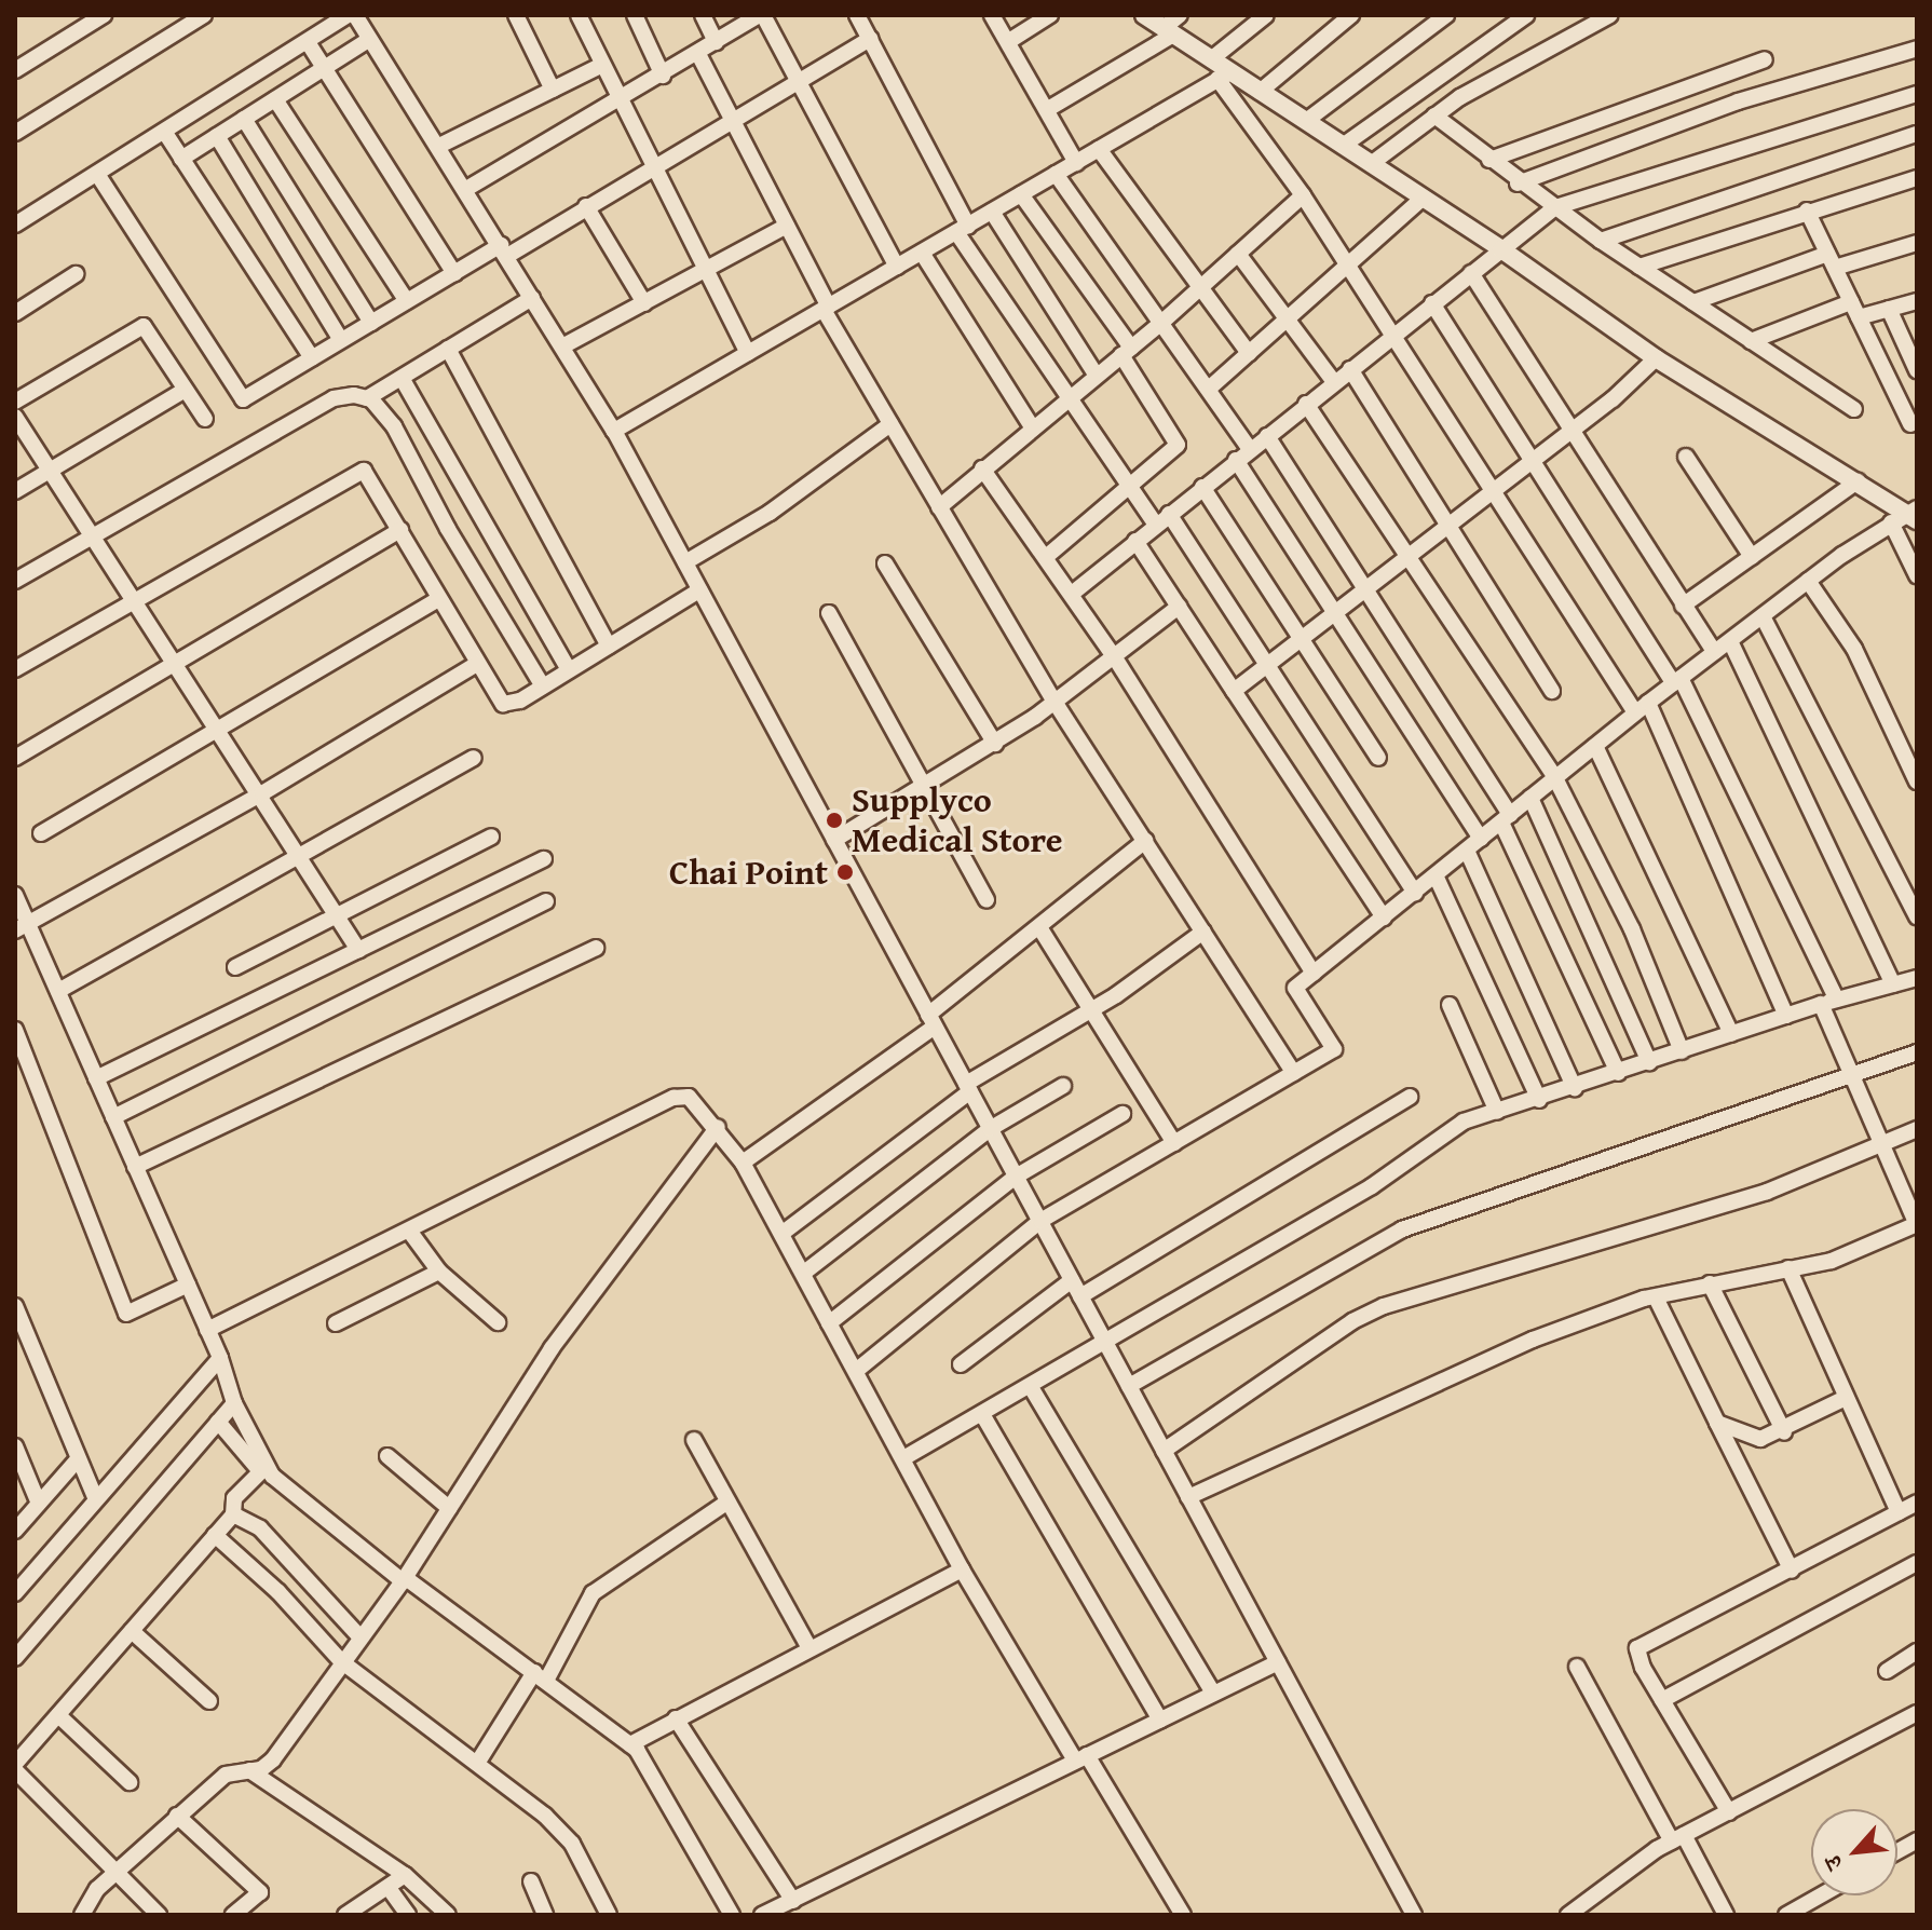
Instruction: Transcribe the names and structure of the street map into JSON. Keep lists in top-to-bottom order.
{
  "places": ["Supplyco Medical Store", "Chai Point"],
  "north": "bottom left"
}
